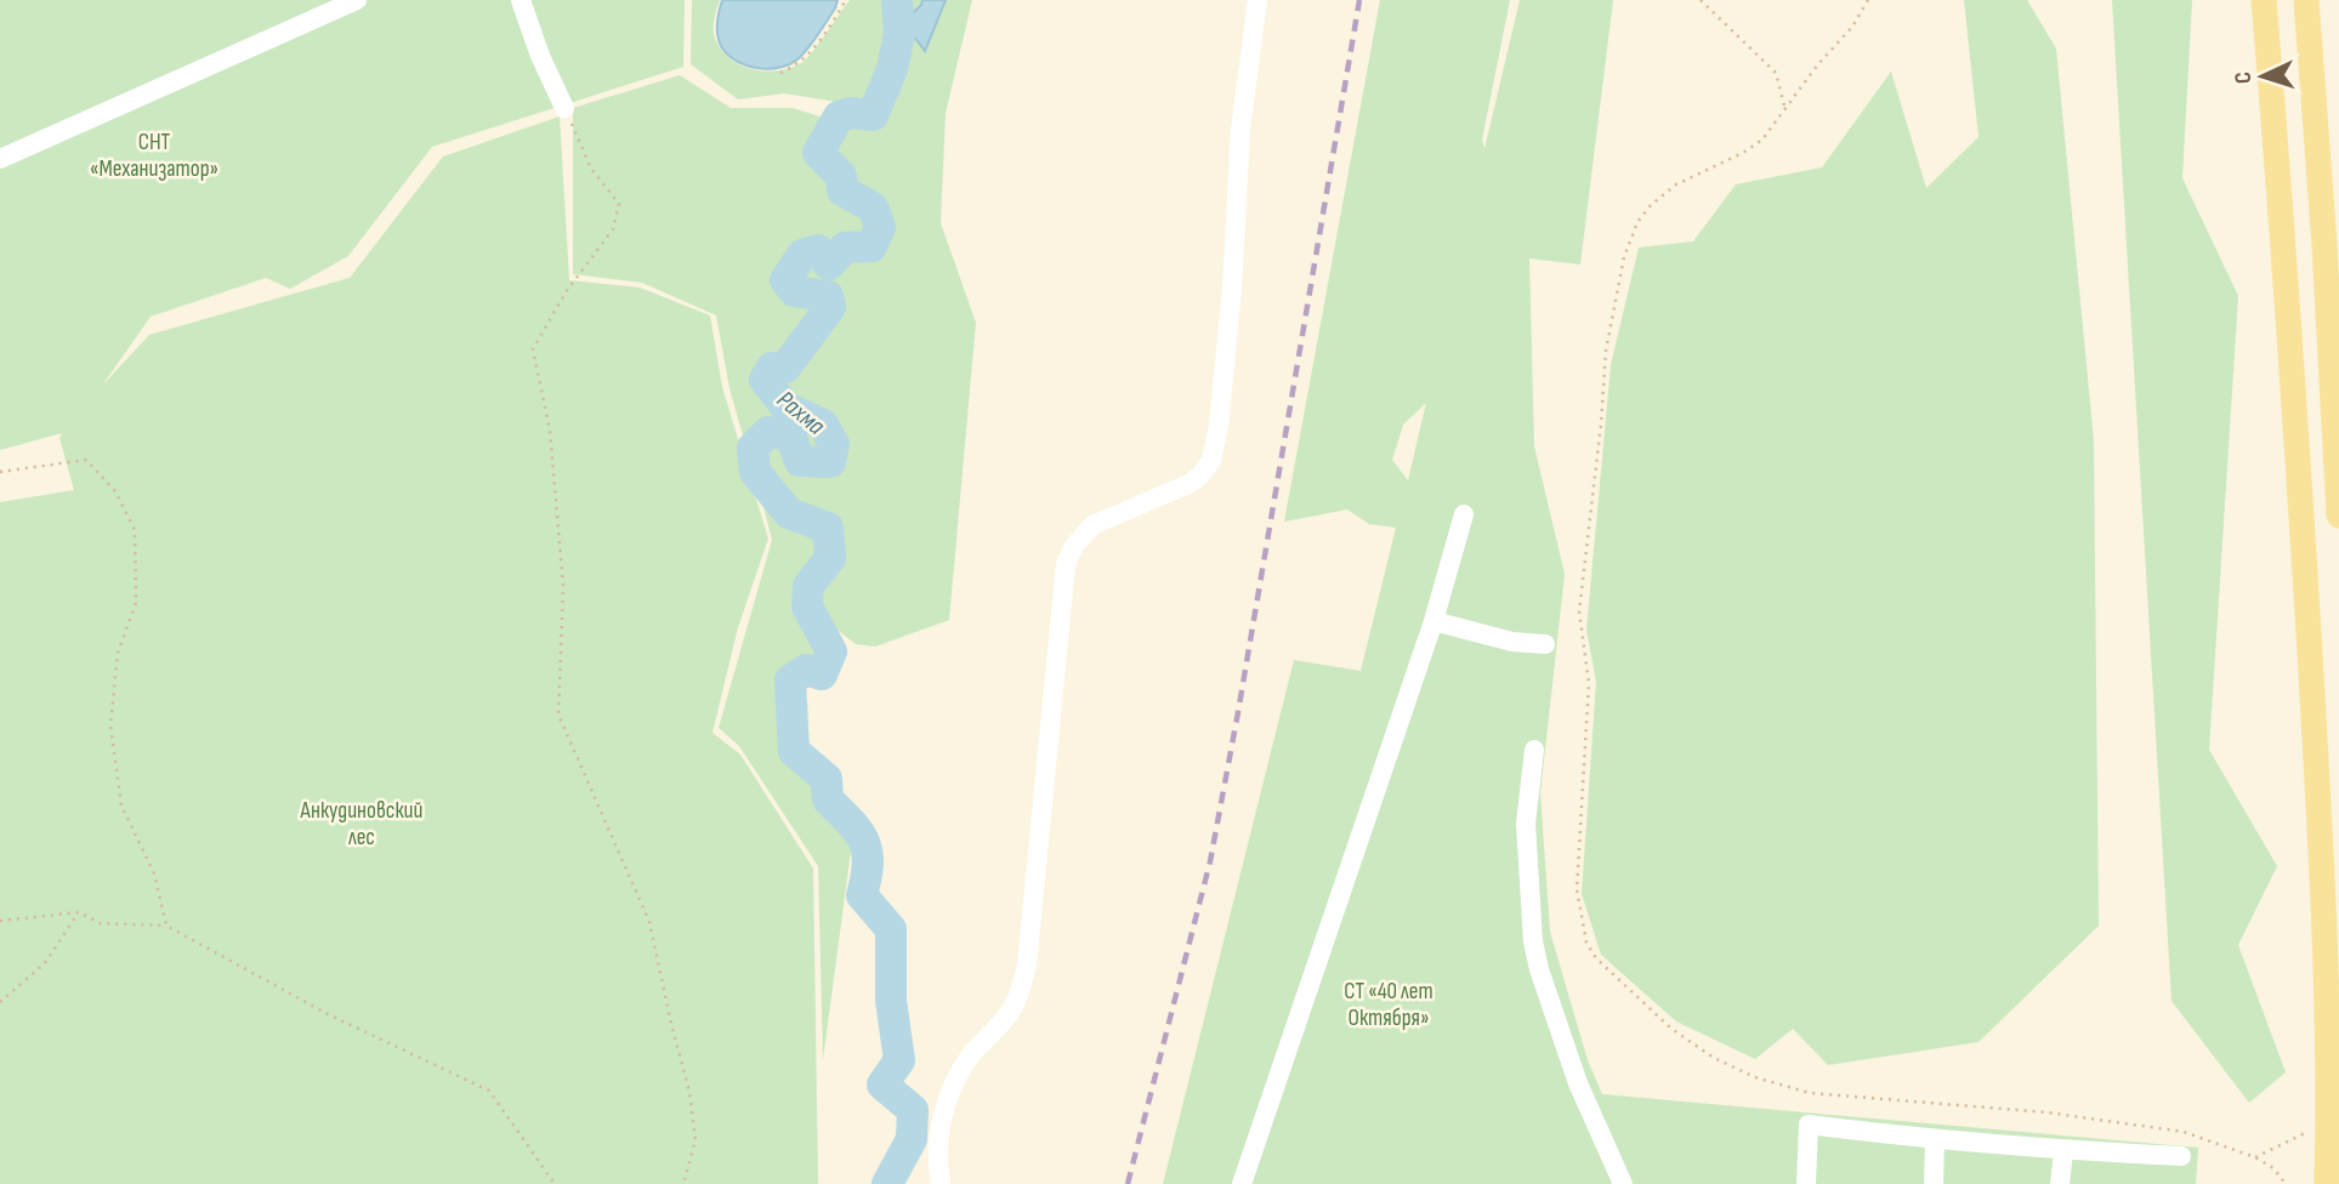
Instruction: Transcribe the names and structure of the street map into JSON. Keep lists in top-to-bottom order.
{
  "water": ["Рахма"],
  "parks": ["СНТ «Механизатор»", "Анкудиновский лес", "СТ «40 лет Октября»"],
  "north": "left"
}
